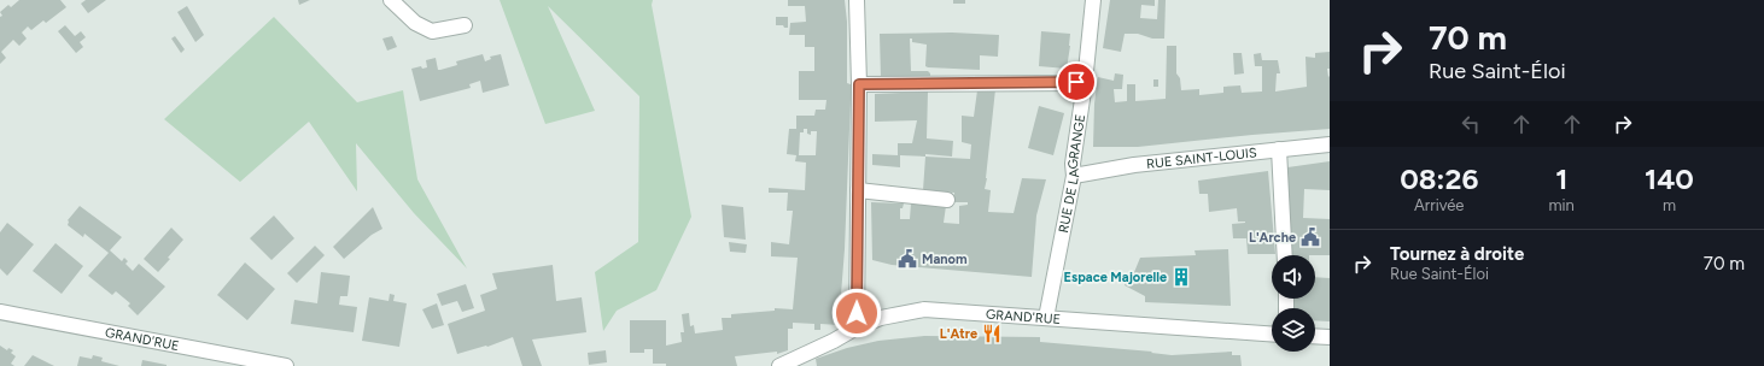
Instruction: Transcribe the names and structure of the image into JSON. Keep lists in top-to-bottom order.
{
  "streets": {
    "street": ["RUE SAINT-LOUIS", "RUE DE LAGRANGE", "GRAND'RUE"]
  },
  "crossings": [
    ["RUE SAINT-LOUIS", "RUE DE LAGRANGE"],
    ["RUE DE LAGRANGE", "GRAND'RUE"]
  ],
  "places": {
    "public building": ["L'Arche", "Manom"],
    "building": ["Espace Majorelle"],
    "restaurant": ["L'Atre"]
  },
  "page": {
    "turn": ["70 m", "Rue Saint-Éloi"],
    "eta": [
      "08:26",
      "Arrivée",
      "1",
      "min",
      "140",
      "m"
    ],
    "list": [
      {
        "name": "Tournez à droite",
        "note": "Rue Saint-Éloi",
        "value": "70 m"
      }
    ]
  }
}
